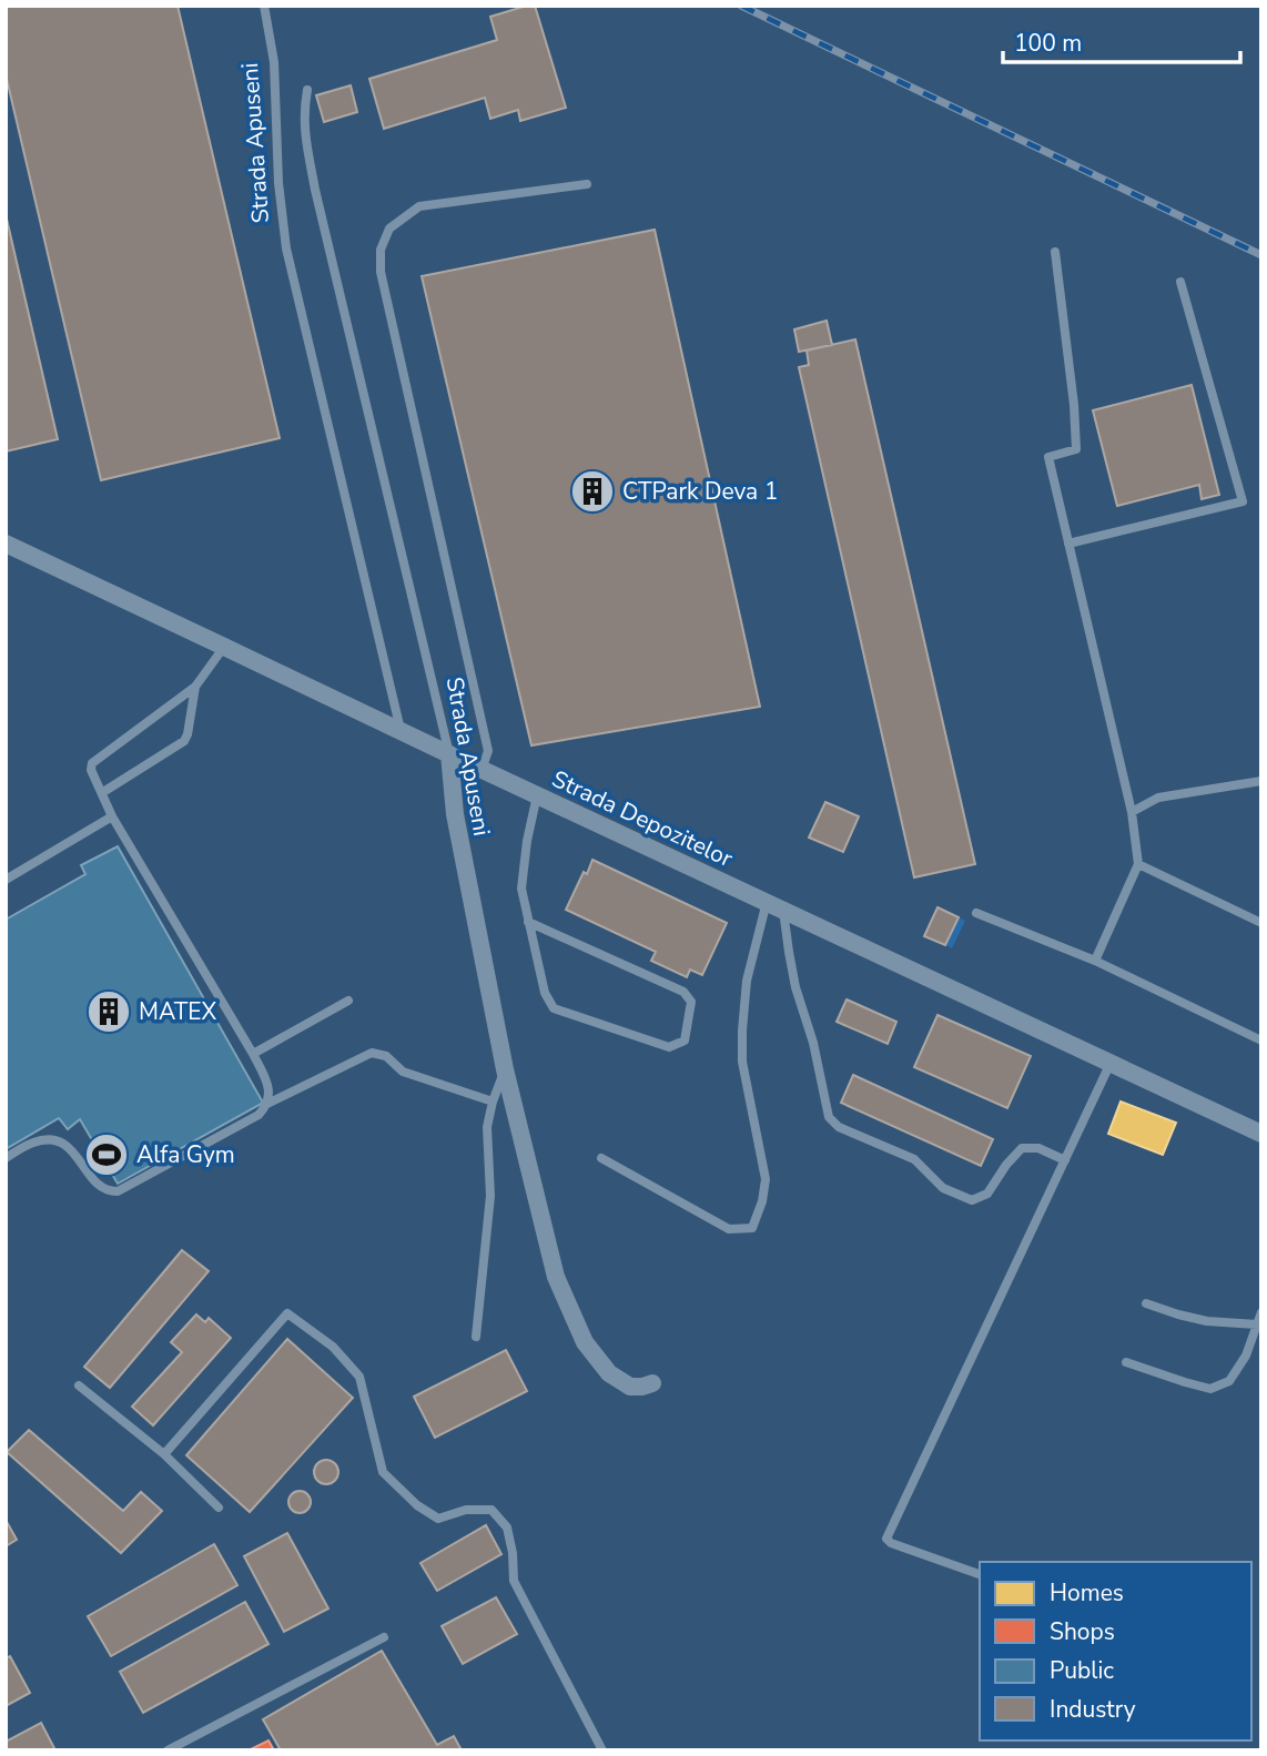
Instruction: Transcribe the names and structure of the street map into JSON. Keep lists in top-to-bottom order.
{
  "streets": {
    "street": ["Strada Apuseni", "Strada Depozitelor"]
  },
  "crossings": [
    ["Strada Apuseni", "Strada Depozitelor"]
  ],
  "places": {
    "building": ["CTPark Deva 1", "MATEX"],
    "sports": ["Alfa Gym"]
  },
  "legend": [
    "Homes",
    "Shops",
    "Public",
    "Industry"
  ],
  "scale_bar": "100 m"
}
